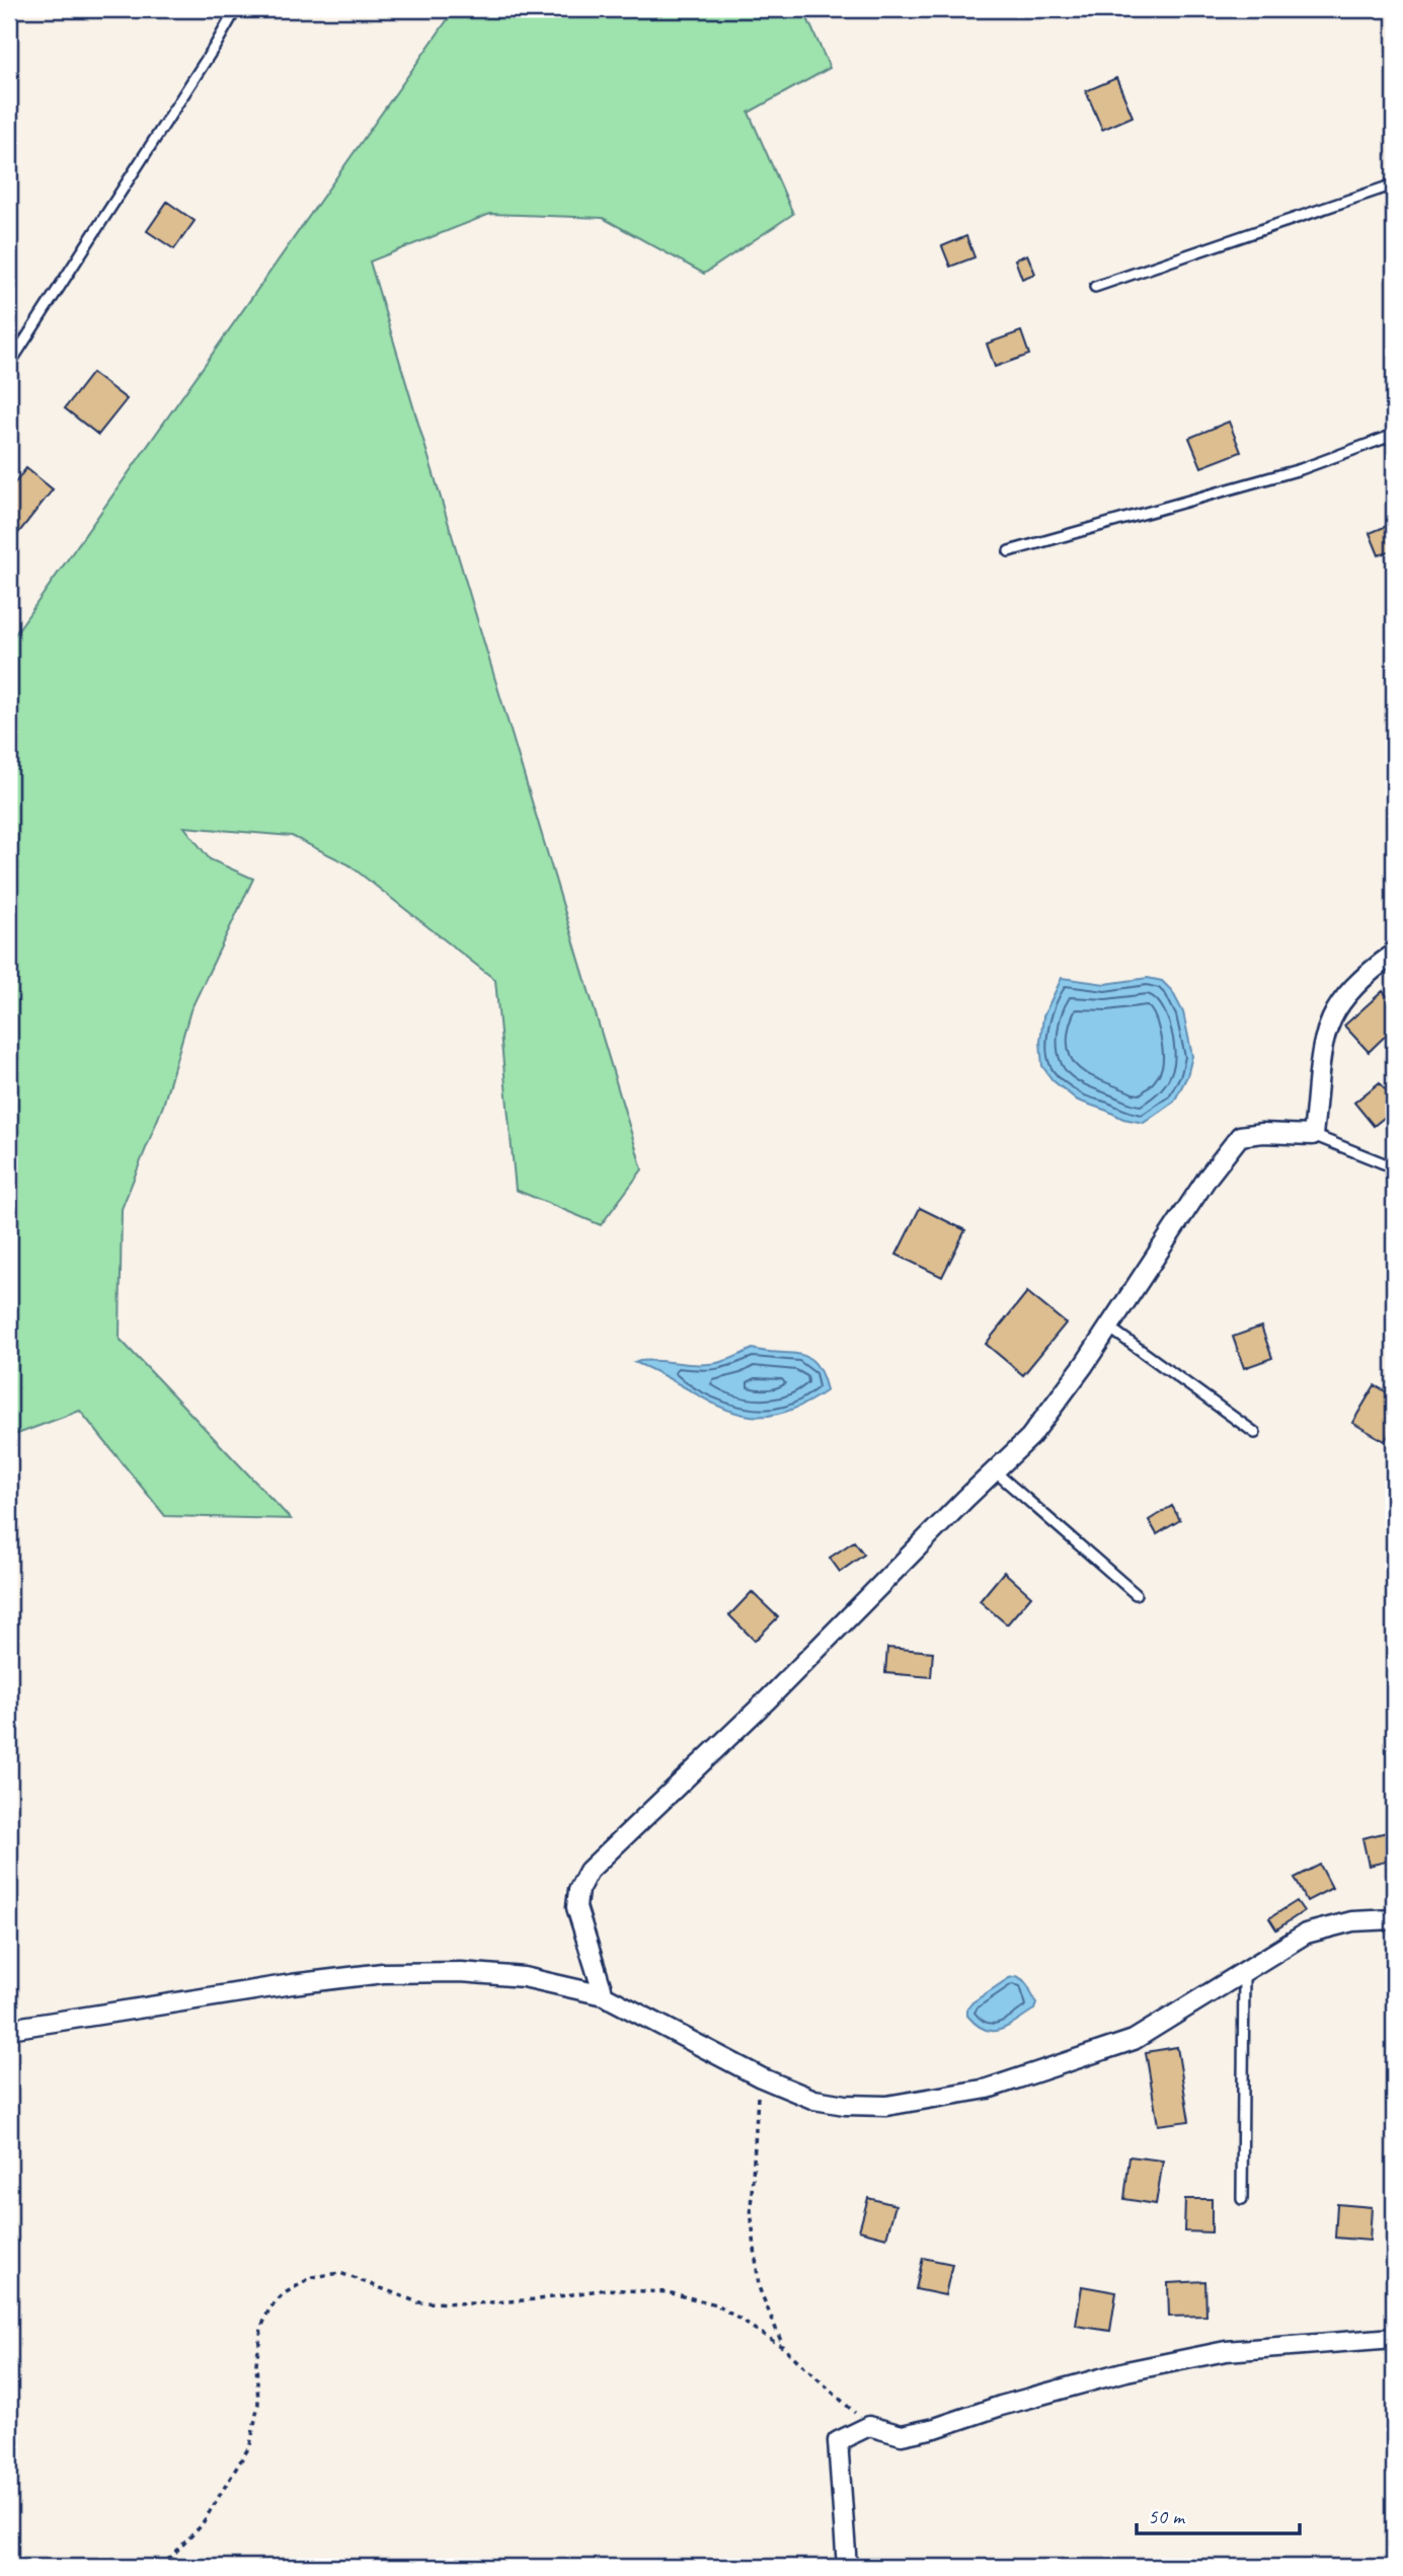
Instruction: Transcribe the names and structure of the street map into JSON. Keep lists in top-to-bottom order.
{
  "scale_bar": "50 m"
}
